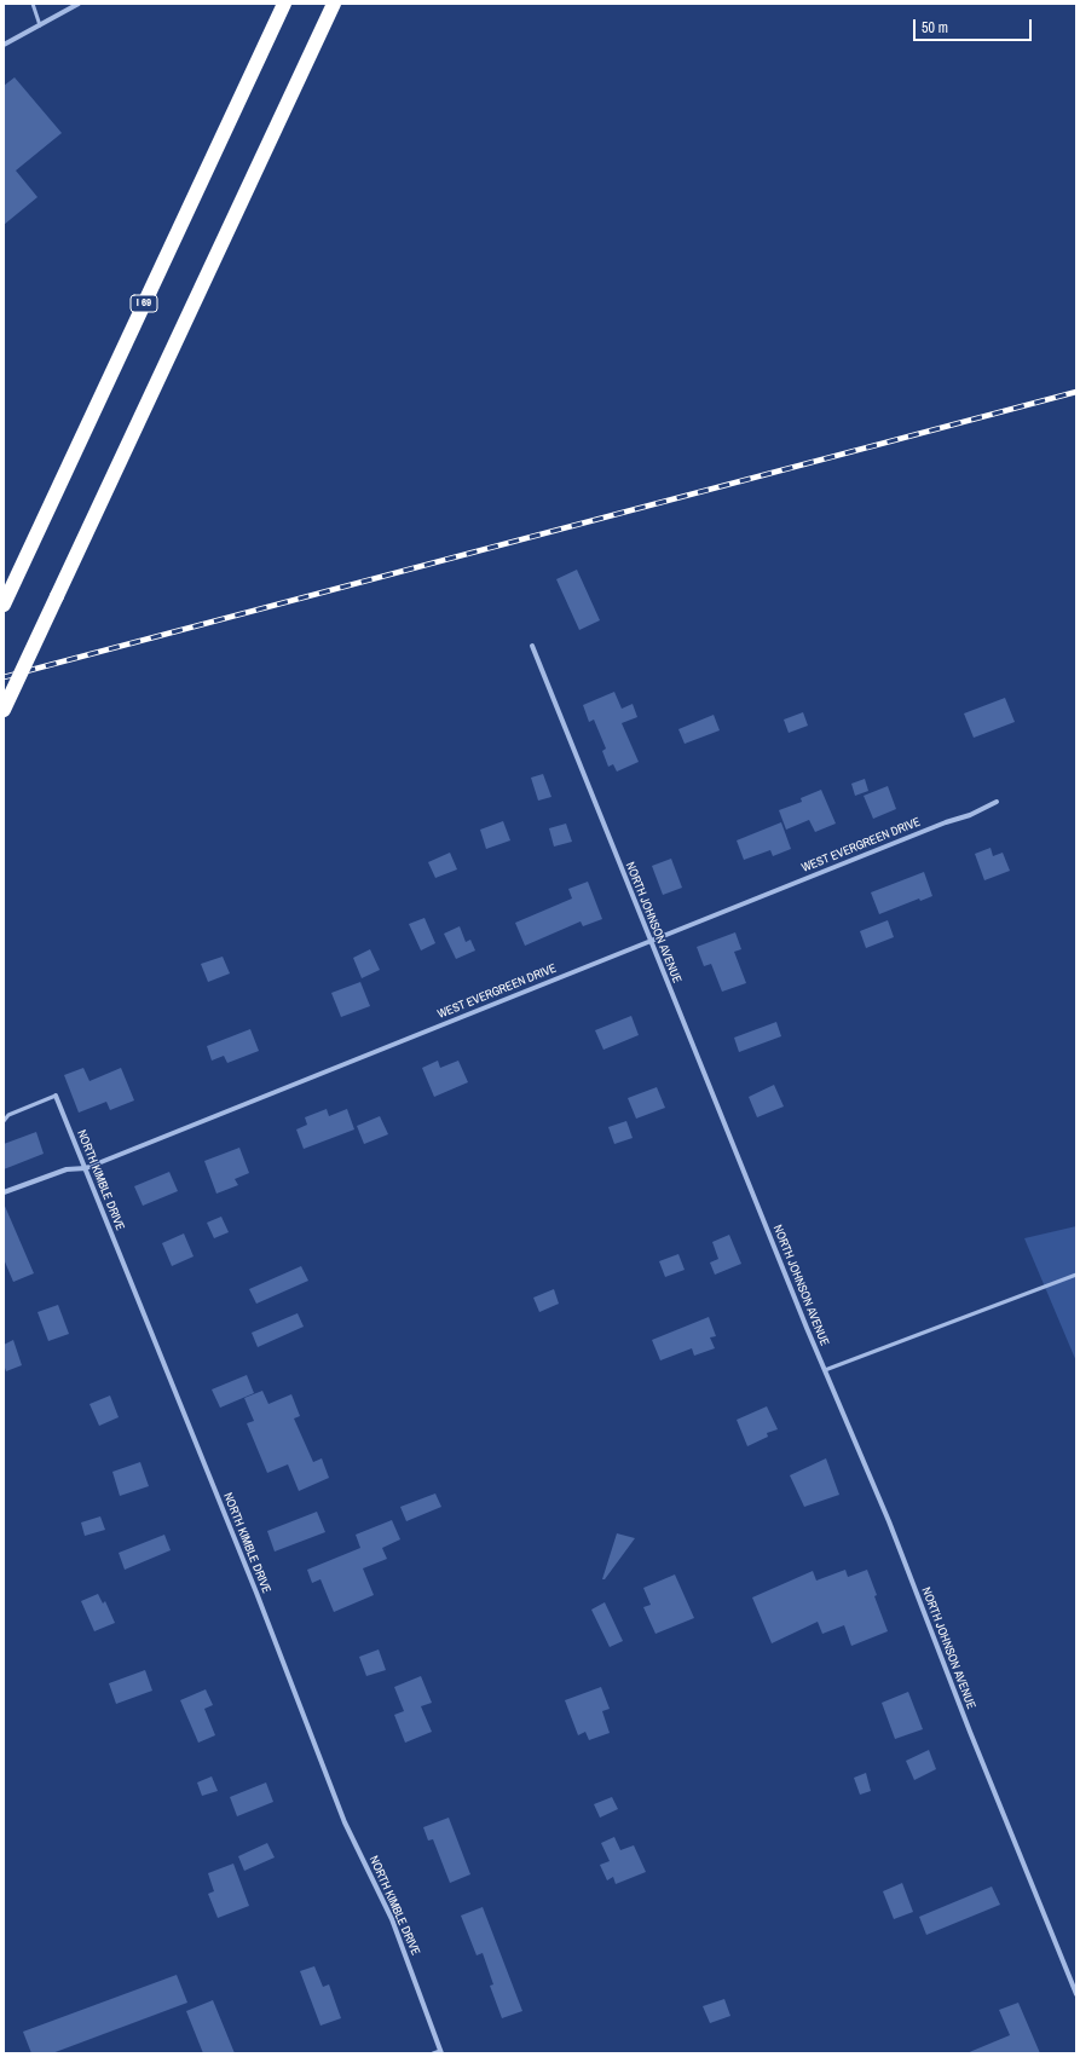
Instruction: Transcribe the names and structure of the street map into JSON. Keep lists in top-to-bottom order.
{
  "streets": {
    "highway": ["I 69"],
    "street": ["WEST EVERGREEN DRIVE", "NORTH JOHNSON AVENUE", "NORTH KIMBLE DRIVE"]
  },
  "crossings": [
    ["WEST EVERGREEN DRIVE", "NORTH JOHNSON AVENUE"],
    ["WEST EVERGREEN DRIVE", "NORTH KIMBLE DRIVE"]
  ],
  "scale_bar": "50 m"
}
